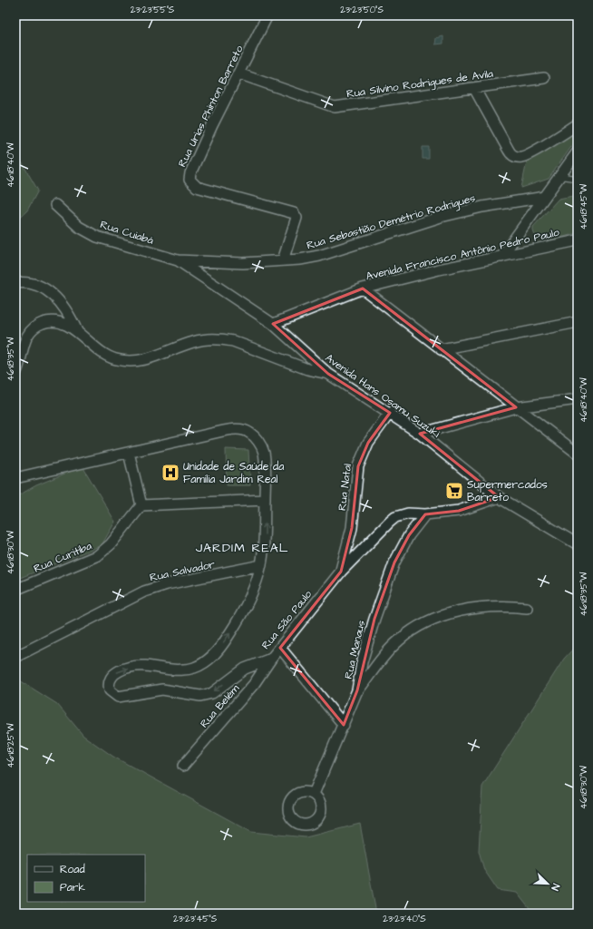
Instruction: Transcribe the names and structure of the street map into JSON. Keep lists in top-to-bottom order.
{
  "streets": {
    "street": [
      "Rua Silvino Rodrigues de Avila",
      "Rua Urias Phinton Barreto",
      "Rua Sebastião Demétrio Rodrigues",
      "Rua Cuiabá",
      "Avenida Francisco Antônio Pedro Paulo",
      "Avenida Hans Osamu Suzuki",
      "Rua Natal",
      "Rua Curitiba",
      "Rua Salvador",
      "Rua São Paulo",
      "Rua Manaus",
      "Rua Belém"
    ]
  },
  "crossings": [
    ["Rua Silvino Rodrigues de Avila", "Rua Urias Phinton Barreto"],
    ["Rua Urias Phinton Barreto", "Rua Sebastião Demétrio Rodrigues"],
    ["Rua Sebastião Demétrio Rodrigues", "Rua Cuiabá"],
    ["Rua Sebastião Demétrio Rodrigues", "Avenida Hans Osamu Suzuki"],
    ["Rua Cuiabá", "Avenida Hans Osamu Suzuki"],
    ["Avenida Francisco Antônio Pedro Paulo", "Avenida Hans Osamu Suzuki"],
    ["Avenida Hans Osamu Suzuki", "Rua Natal"],
    ["Avenida Hans Osamu Suzuki", "Rua São Paulo"],
    ["Rua Natal", "Rua São Paulo"],
    ["Rua Salvador", "Rua São Paulo"],
    ["Rua São Paulo", "Rua Manaus"],
    ["Rua São Paulo", "Rua Belém"]
  ],
  "districts": ["JARDIM REAL"],
  "places": {
    "hospital": ["Unidade de Saúde da Família Jardim Real"],
    "supermarket": ["Supermercados Barreto"]
  },
  "legend": ["Road", "Park"],
  "north": "bottom right",
  "coordinates": [
    "23°23'55\"S",
    "23°23'50\"S",
    "46°18'40\"W",
    "46°18'45\"W",
    "46°18'35\"W",
    "46°18'30\"W",
    "46°18'25\"W",
    "23°23'45\"S",
    "23°23'40\"S"
  ]
}
